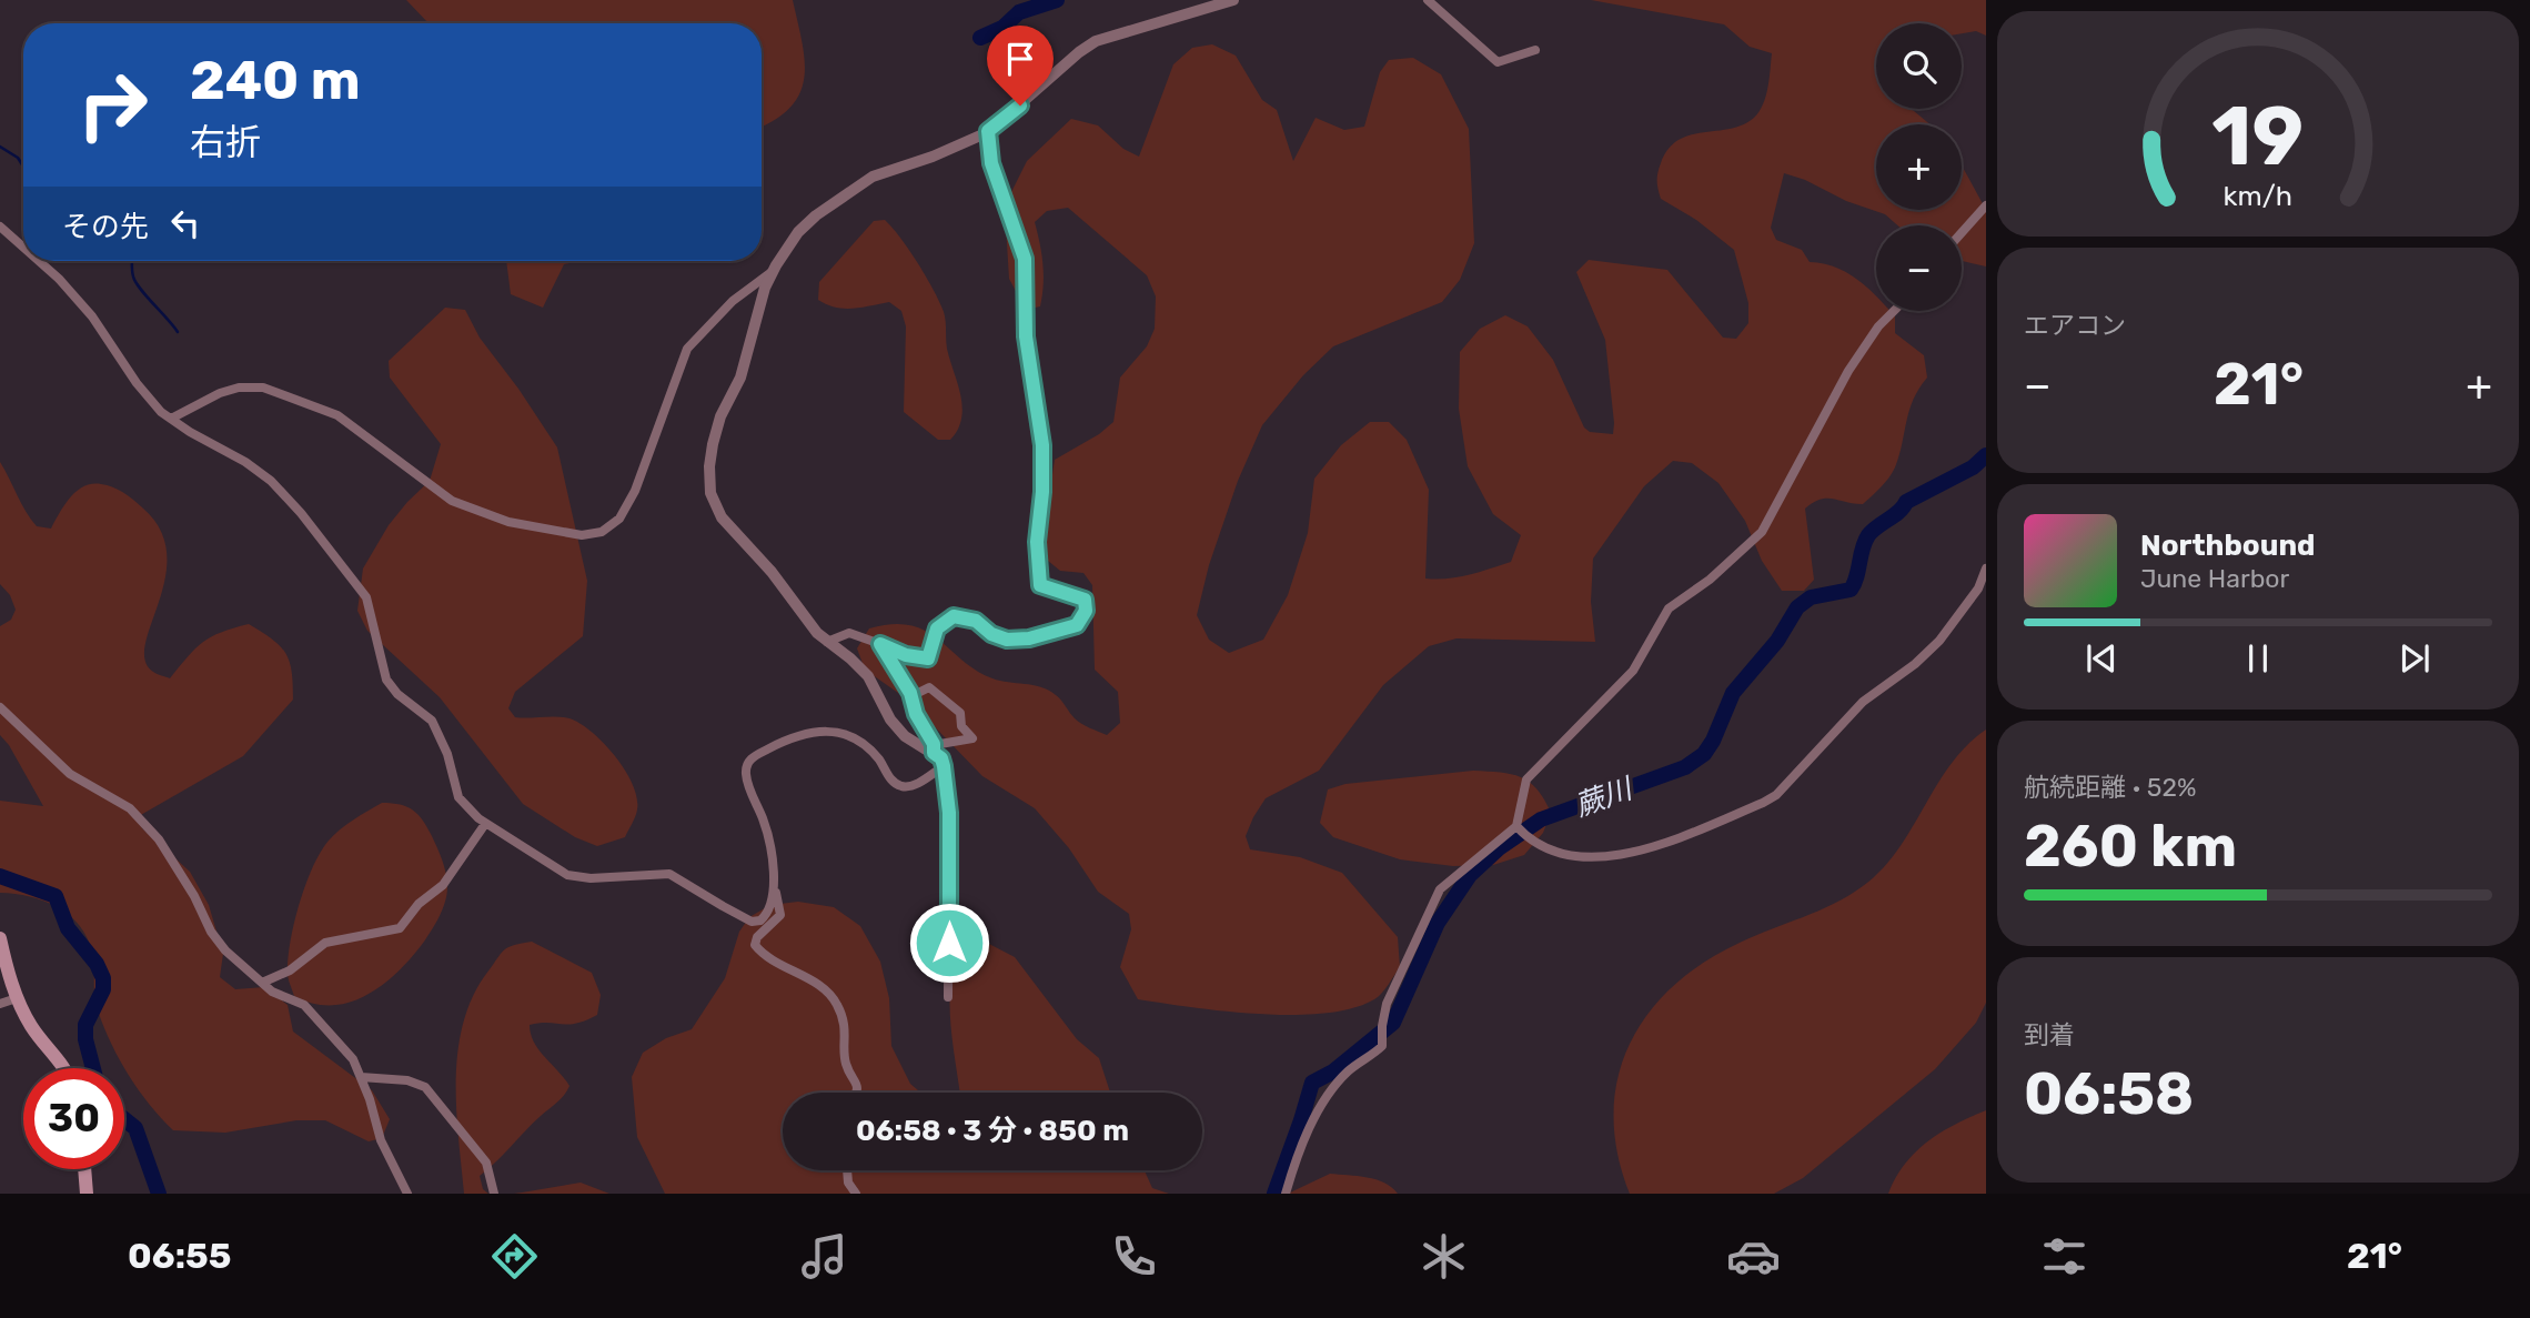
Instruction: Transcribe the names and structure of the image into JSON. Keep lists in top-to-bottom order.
{
  "water": ["蕨川"],
  "page": {
    "map_buttons": ["+", "−"],
    "turn": ["240 m", "右折"],
    "then": "その先",
    "tile": [
      "エアコン",
      ["航続距離 · 52%", "260 km"],
      ["到着", "06:58"]
    ],
    "heat": ["−", "21°", "+"],
    "song": ["Northbound", "June Harbor"],
    "limit": "30",
    "trip": "06:58 · 3 分 · 850 m",
    "tabs": ["06:55", "21°"],
    "gauge": ["19", "km/h"]
  }
}
